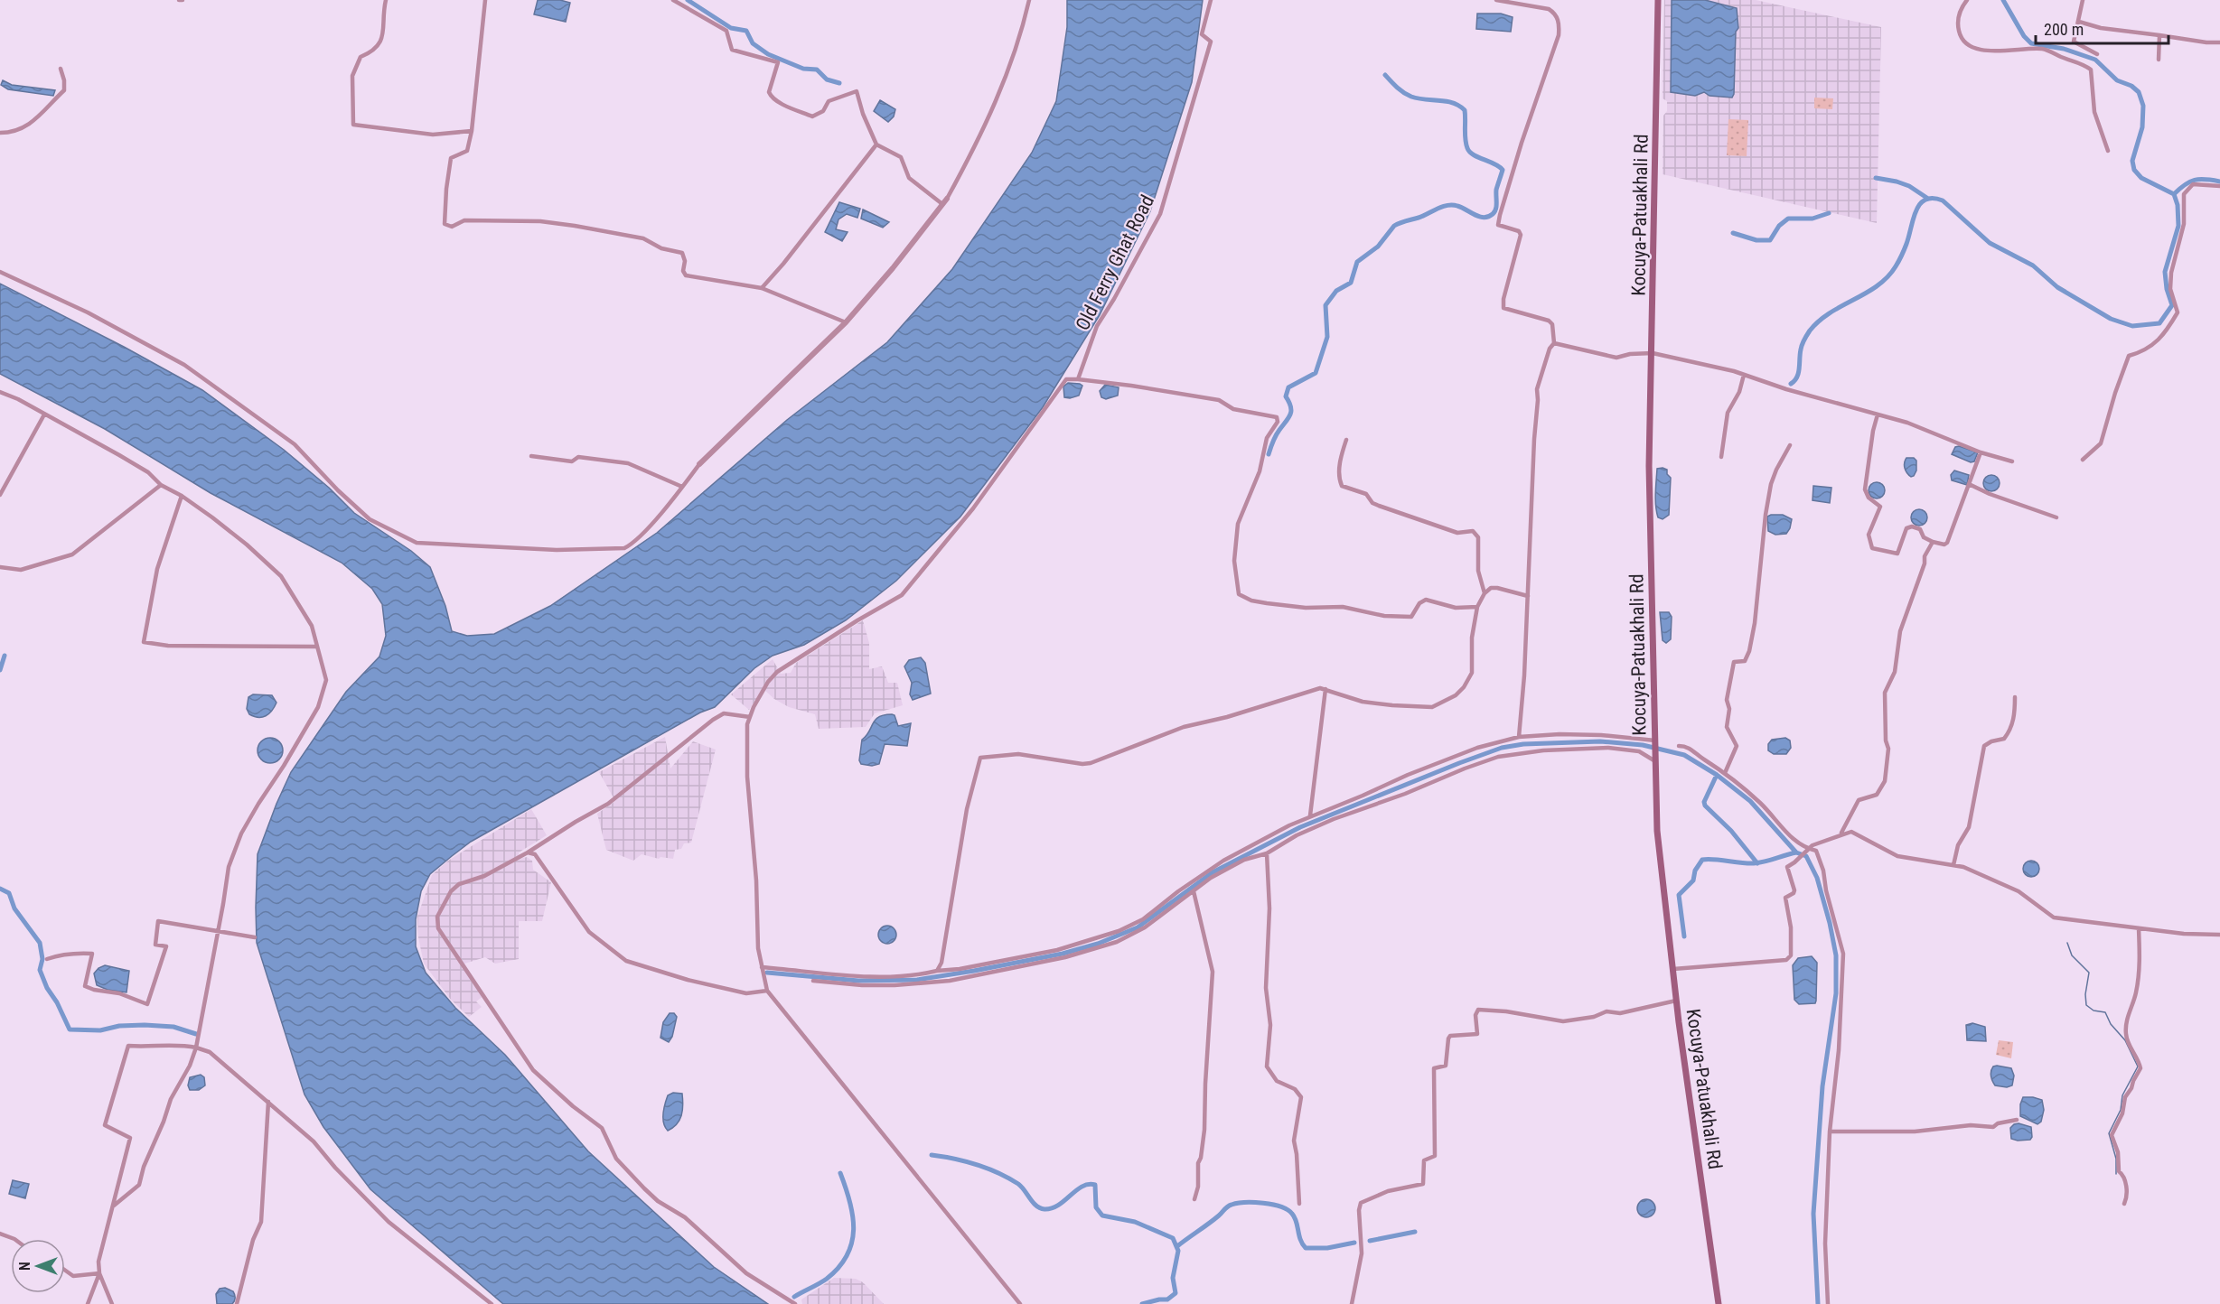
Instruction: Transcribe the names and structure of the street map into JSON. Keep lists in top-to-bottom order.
{
  "streets": {
    "main road": ["Kocuya-Patuakhali Rd"],
    "street": ["Old Ferry Ghat Road"]
  },
  "scale_bar": "200 m",
  "north": "left"
}
